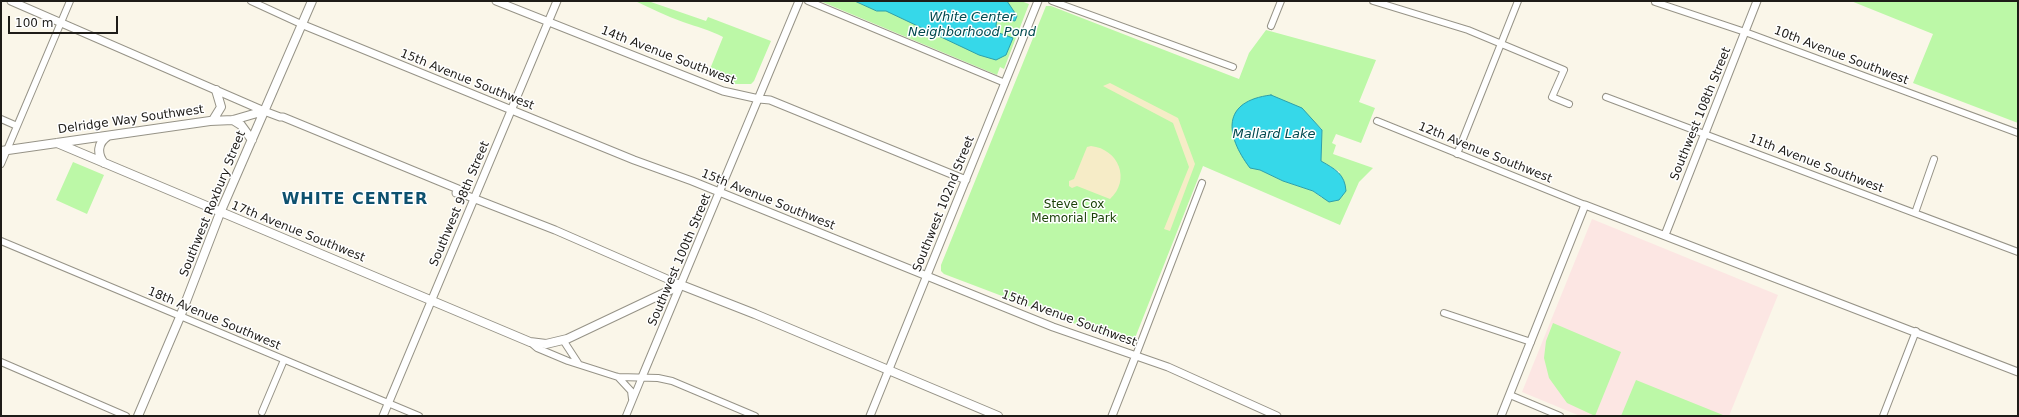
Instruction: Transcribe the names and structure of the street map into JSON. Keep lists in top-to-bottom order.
{
  "streets": {
    "main road": ["Delridge Way Southwest", "Southwest Roxbury Street", "17th Avenue Southwest"],
    "street": [
      "14th Avenue Southwest",
      "10th Avenue Southwest",
      "15th Avenue Southwest",
      "Southwest 108th Street",
      "12th Avenue Southwest",
      "11th Avenue Southwest",
      "Southwest 98th Street",
      "Southwest 102nd Street",
      "Southwest 100th Street",
      "18th Avenue Southwest"
    ]
  },
  "crossings": [
    ["14th Avenue Southwest", "Southwest 98th Street"],
    ["14th Avenue Southwest", "Southwest 102nd Street"],
    ["14th Avenue Southwest", "Southwest 100th Street"],
    ["10th Avenue Southwest", "Southwest 108th Street"],
    ["15th Avenue Southwest", "Southwest Roxbury Street"],
    ["15th Avenue Southwest", "Southwest 98th Street"],
    ["15th Avenue Southwest", "Southwest 102nd Street"],
    ["15th Avenue Southwest", "Southwest 100th Street"],
    ["Southwest 108th Street", "11th Avenue Southwest"],
    ["Delridge Way Southwest", "Southwest Roxbury Street"],
    ["Delridge Way Southwest", "17th Avenue Southwest"],
    ["Southwest Roxbury Street", "17th Avenue Southwest"],
    ["Southwest Roxbury Street", "18th Avenue Southwest"],
    ["Southwest 98th Street", "17th Avenue Southwest"],
    ["Southwest 98th Street", "18th Avenue Southwest"],
    ["17th Avenue Southwest", "Southwest 100th Street"]
  ],
  "districts": ["WHITE CENTER"],
  "water": ["White Center Neighborhood Pond", "Mallard Lake"],
  "parks": ["Steve Cox Memorial Park"],
  "scale_bar": "100 m"
}
